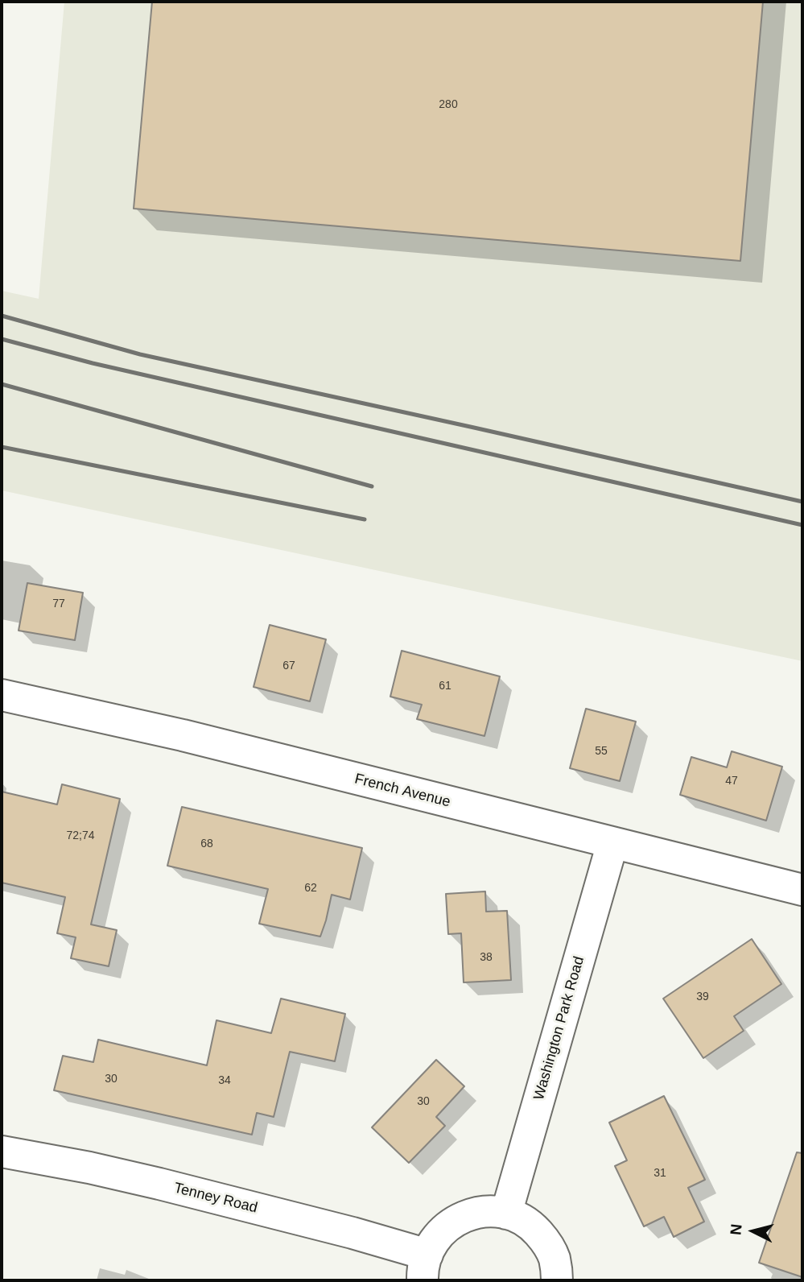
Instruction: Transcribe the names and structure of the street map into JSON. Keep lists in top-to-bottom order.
{
  "streets": {
    "street": ["French Avenue", "Washington Park Road", "Tenney Road"]
  },
  "crossings": [
    ["French Avenue", "Washington Park Road"],
    ["Washington Park Road", "Tenney Road"]
  ],
  "house_numbers": [
    "280",
    "77",
    "67",
    "61",
    "55",
    "47",
    "72;74",
    "68",
    "62",
    "38",
    "39",
    "30",
    "34",
    "30",
    "31"
  ],
  "north": "left"
}
